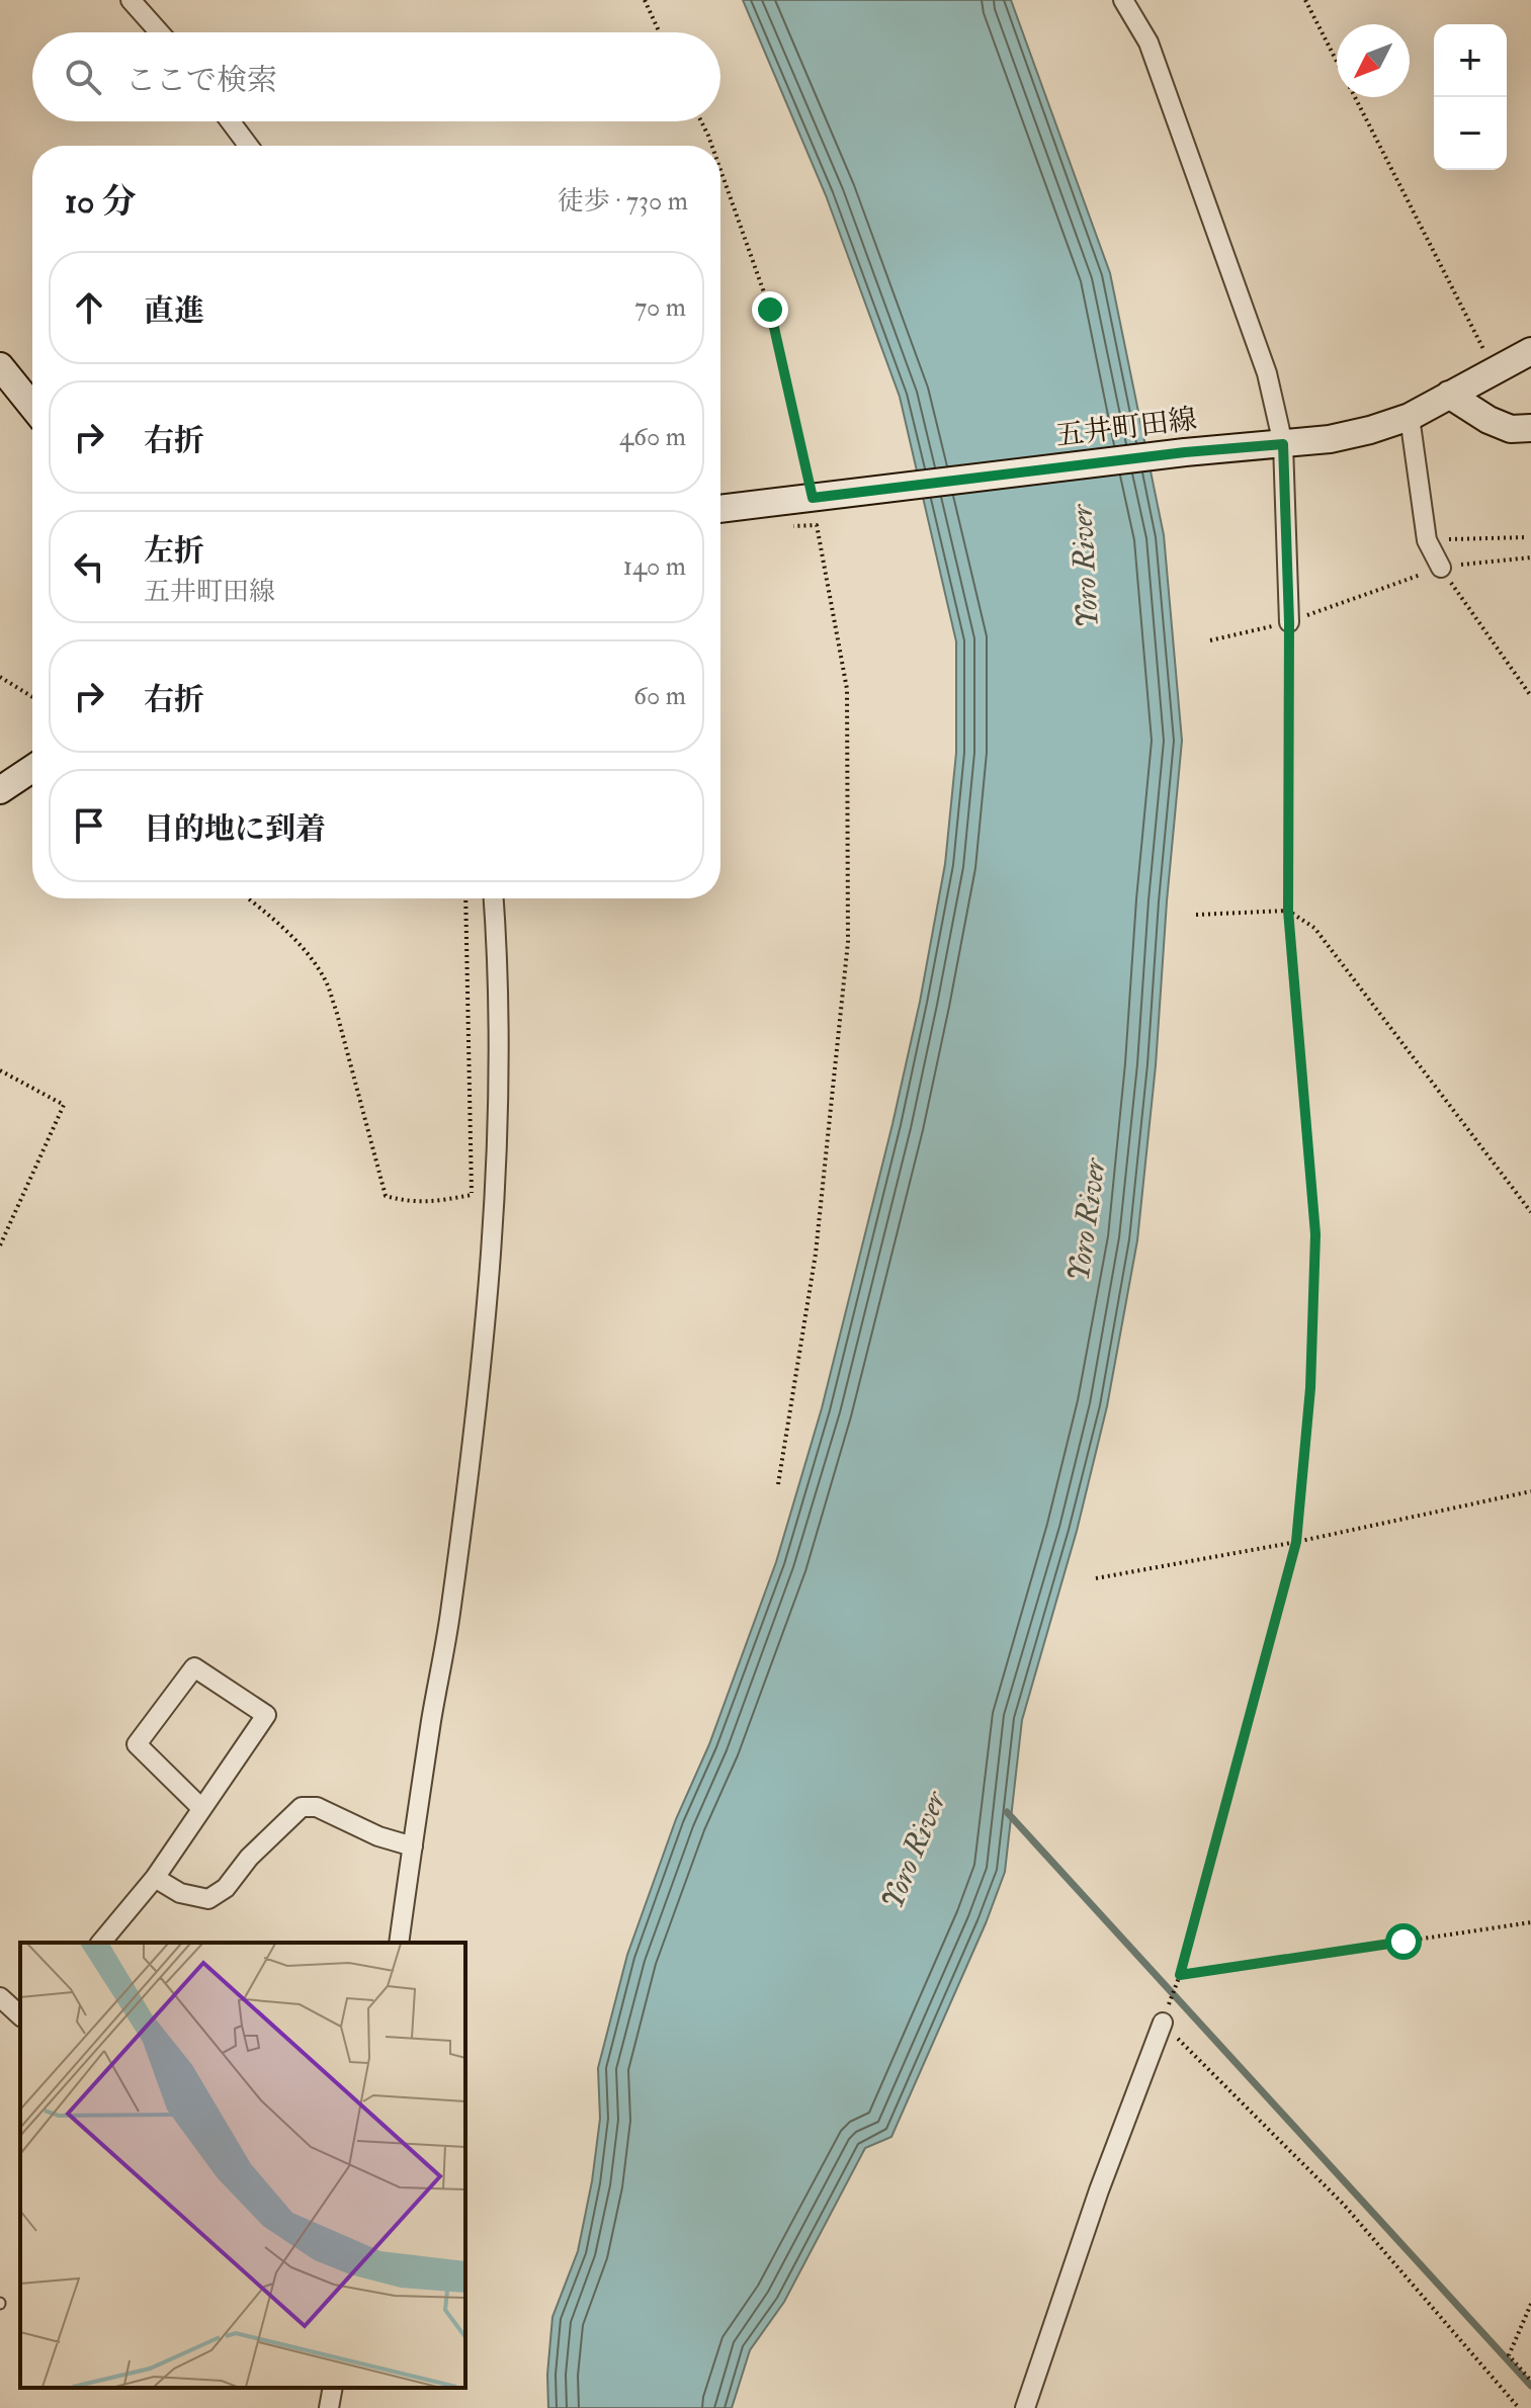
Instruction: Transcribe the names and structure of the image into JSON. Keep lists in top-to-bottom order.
{
  "streets": {
    "main road": ["五井町田線"]
  },
  "water": ["Yoro River"],
  "north": "bottom left",
  "page": {
    "map_buttons": ["+", "−"],
    "search": "ここで検索",
    "heading": ["10 分", "徒歩 · 730 m"],
    "list": [
      ["直進", "70 m"],
      ["右折", "460 m"],
      ["左折", "五井町田線", "140 m"],
      ["右折", "60 m"],
      "目的地に到着"
    ]
  }
}
